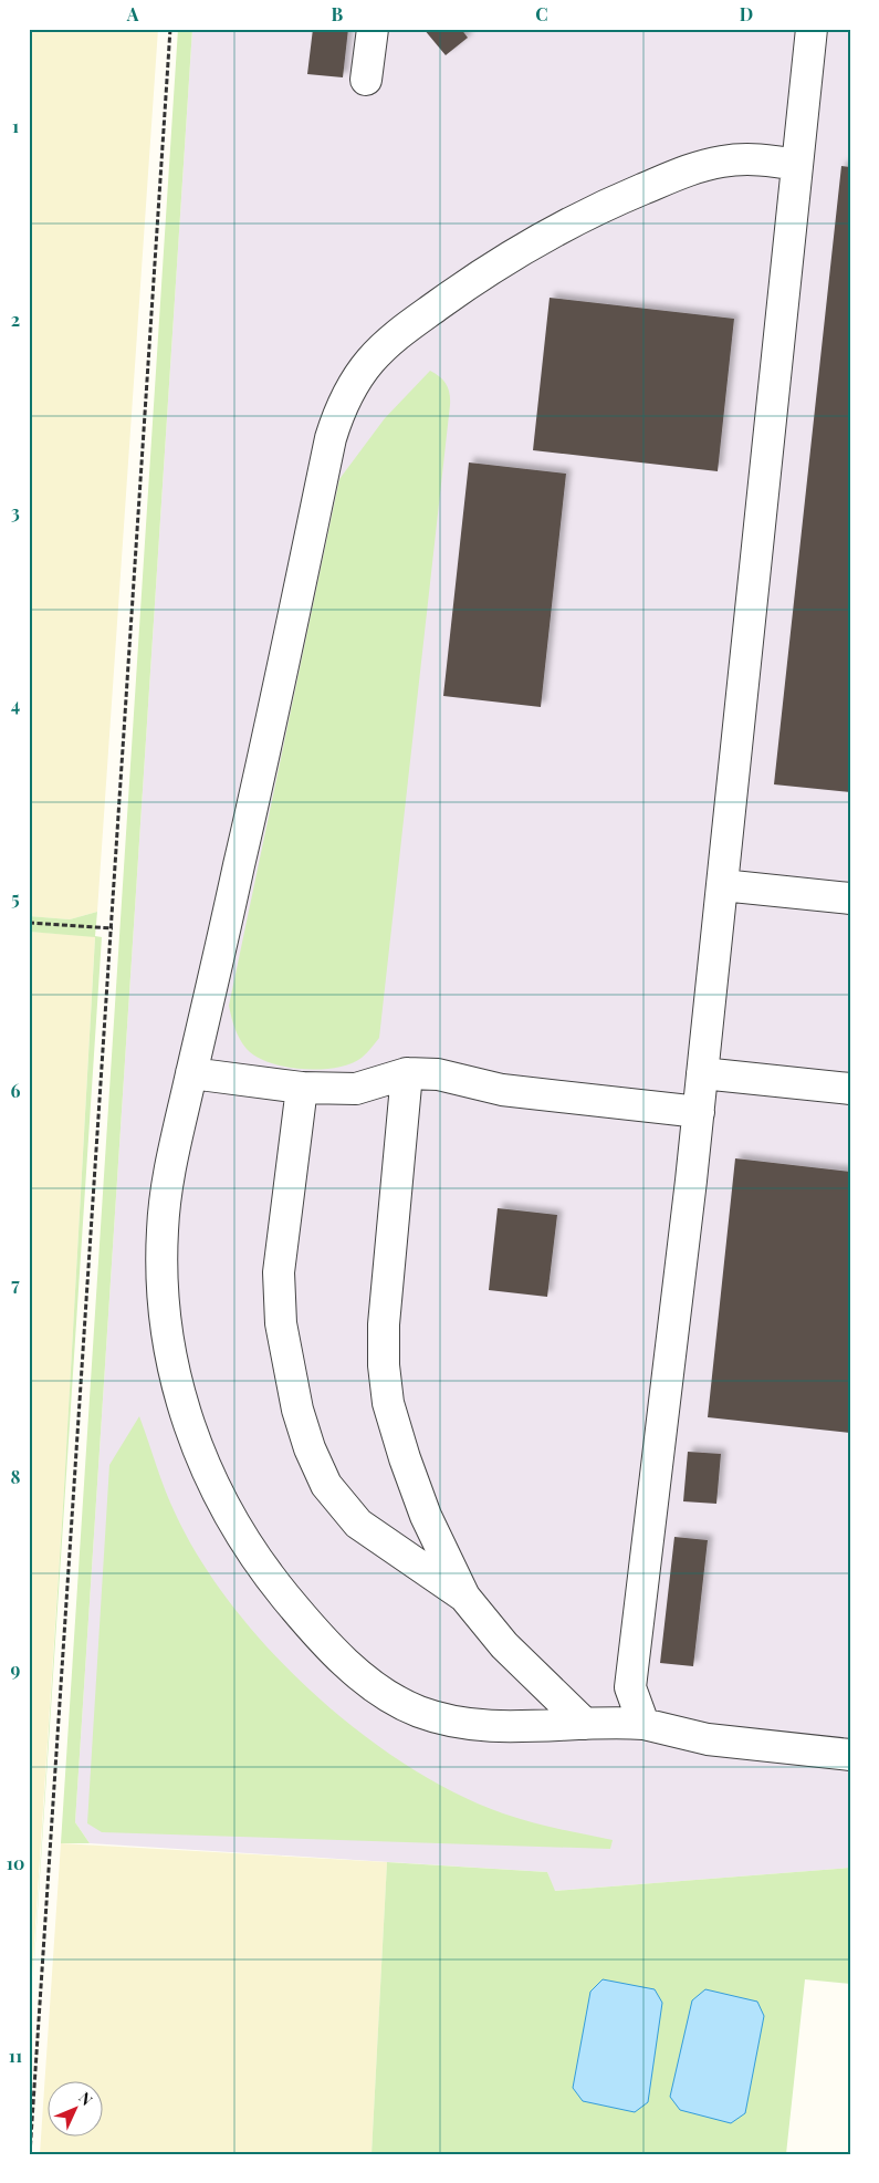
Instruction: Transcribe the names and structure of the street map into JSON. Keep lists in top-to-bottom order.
{
  "north": "top right",
  "grid": {
    "columns": [
      "A",
      "B",
      "C",
      "D"
    ],
    "rows": [
      "1",
      "2",
      "3",
      "4",
      "5",
      "6",
      "7",
      "8",
      "9",
      "10",
      "11"
    ]
  }
}
